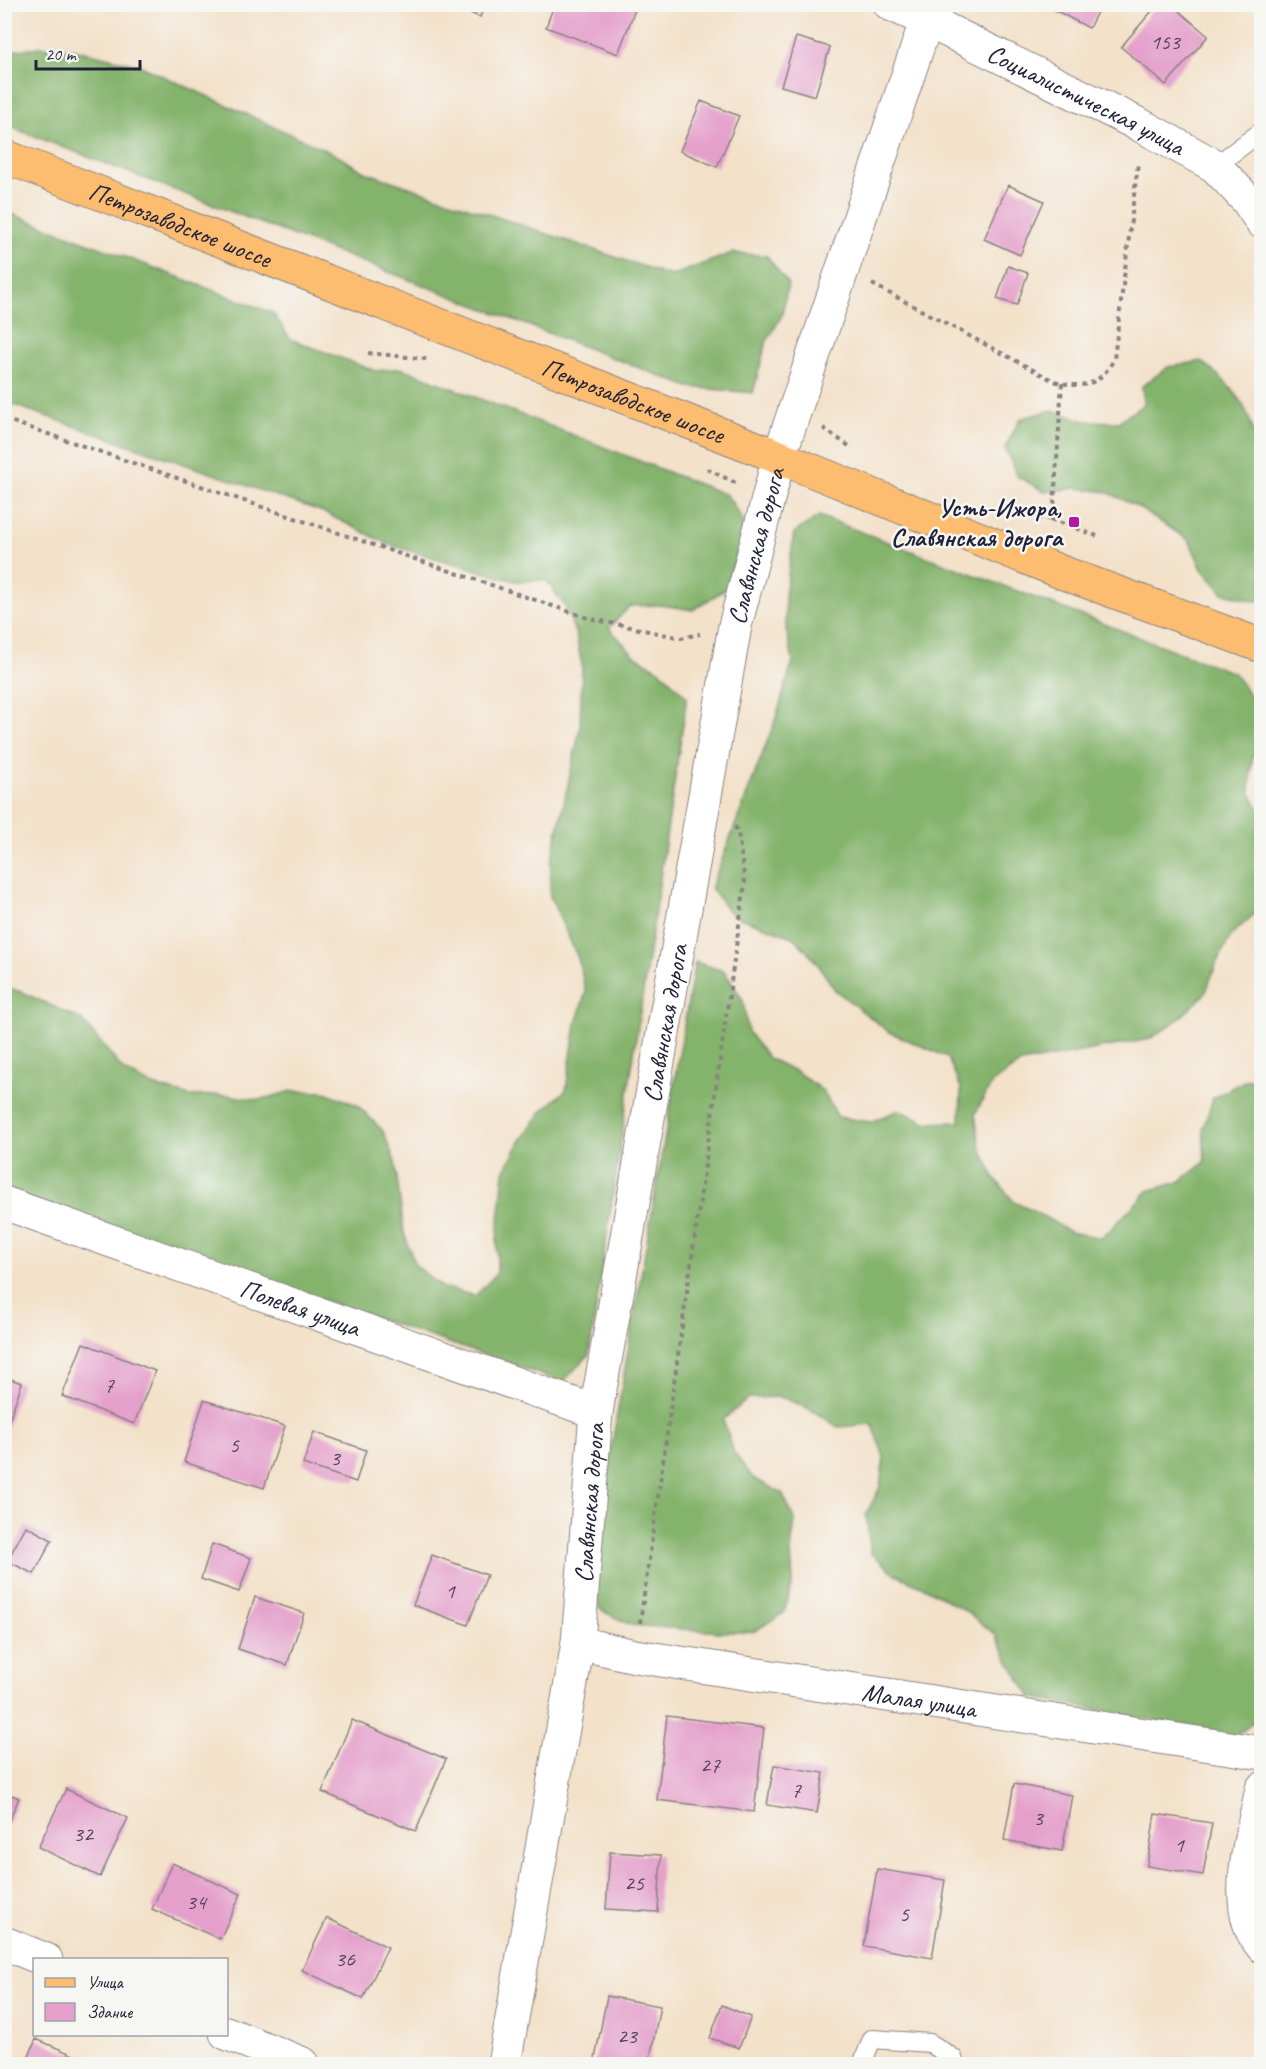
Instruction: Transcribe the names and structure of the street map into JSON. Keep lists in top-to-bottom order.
{
  "streets": {
    "main road": ["Петрозаводское шоссе"],
    "street": [
      "Социалистическая улица",
      "Славянская дорога",
      "Полевая улица",
      "Малая улица"
    ]
  },
  "crossings": [
    ["Социалистическая улица", "Славянская дорога"],
    ["Петрозаводское шоссе", "Славянская дорога"],
    ["Славянская дорога", "Полевая улица"],
    ["Славянская дорога", "Малая улица"]
  ],
  "places": {
    "transit": ["Усть-Ижора, Славянская дорога"]
  },
  "house_numbers": [
    "153",
    "7",
    "5",
    "3",
    "1",
    "27",
    "7",
    "3",
    "32",
    "1",
    "25",
    "34",
    "5",
    "36",
    "23"
  ],
  "legend": ["Улица", "Здание"],
  "scale_bar": "20 m"
}
